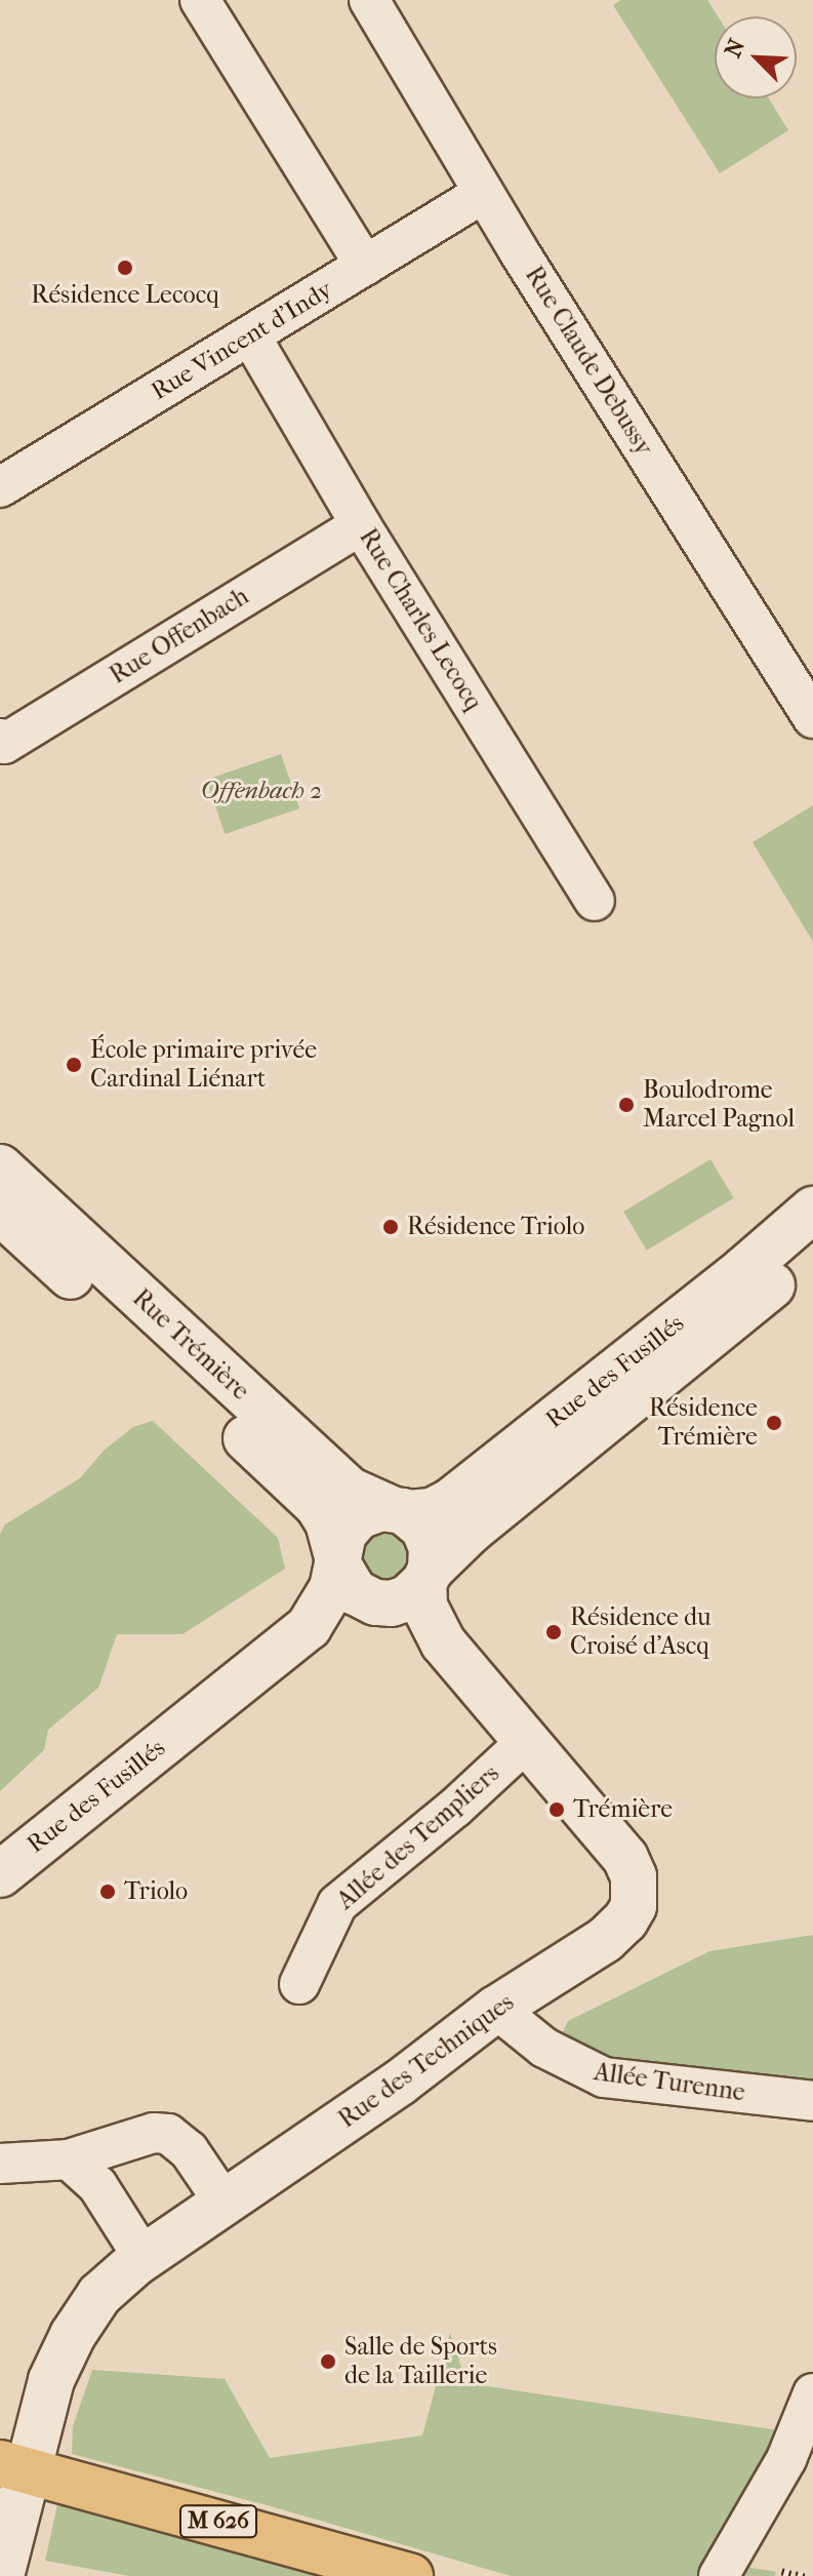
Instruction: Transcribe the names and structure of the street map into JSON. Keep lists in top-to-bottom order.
{
  "streets": {
    "main road": [
      "Rue Trémière",
      "Rue des Fusillés",
      "Rue des Techniques",
      "M 626"
    ],
    "street": [
      "Rue Vincent d'Indy",
      "Rue Claude Debussy",
      "Rue Charles Lecocq",
      "Rue Offenbach",
      "Allée des Templiers",
      "Allée Turenne"
    ]
  },
  "crossings": [
    ["Rue Vincent d'Indy", "Rue Claude Debussy"],
    ["Rue Vincent d'Indy", "Rue Charles Lecocq"],
    ["Rue Charles Lecocq", "Rue Offenbach"],
    ["Rue Trémière", "Rue des Fusillés"],
    ["Rue Trémière", "Rue des Techniques"],
    ["Rue des Fusillés", "Rue des Techniques"],
    ["Allée des Templiers", "Rue des Techniques"],
    ["Rue des Techniques", "Allée Turenne"],
    ["Rue des Techniques", "M 626"]
  ],
  "parks": ["Offenbach 2"],
  "places": [
    "Résidence Lecocq",
    "École primaire privée Cardinal Liénart",
    "Boulodrome Marcel Pagnol",
    "Résidence Triolo",
    "Résidence Trémière",
    "Résidence du Croisé d'Ascq",
    "Trémière",
    "Triolo",
    "Salle de Sports de la Taillerie"
  ],
  "north": "top left"
}
